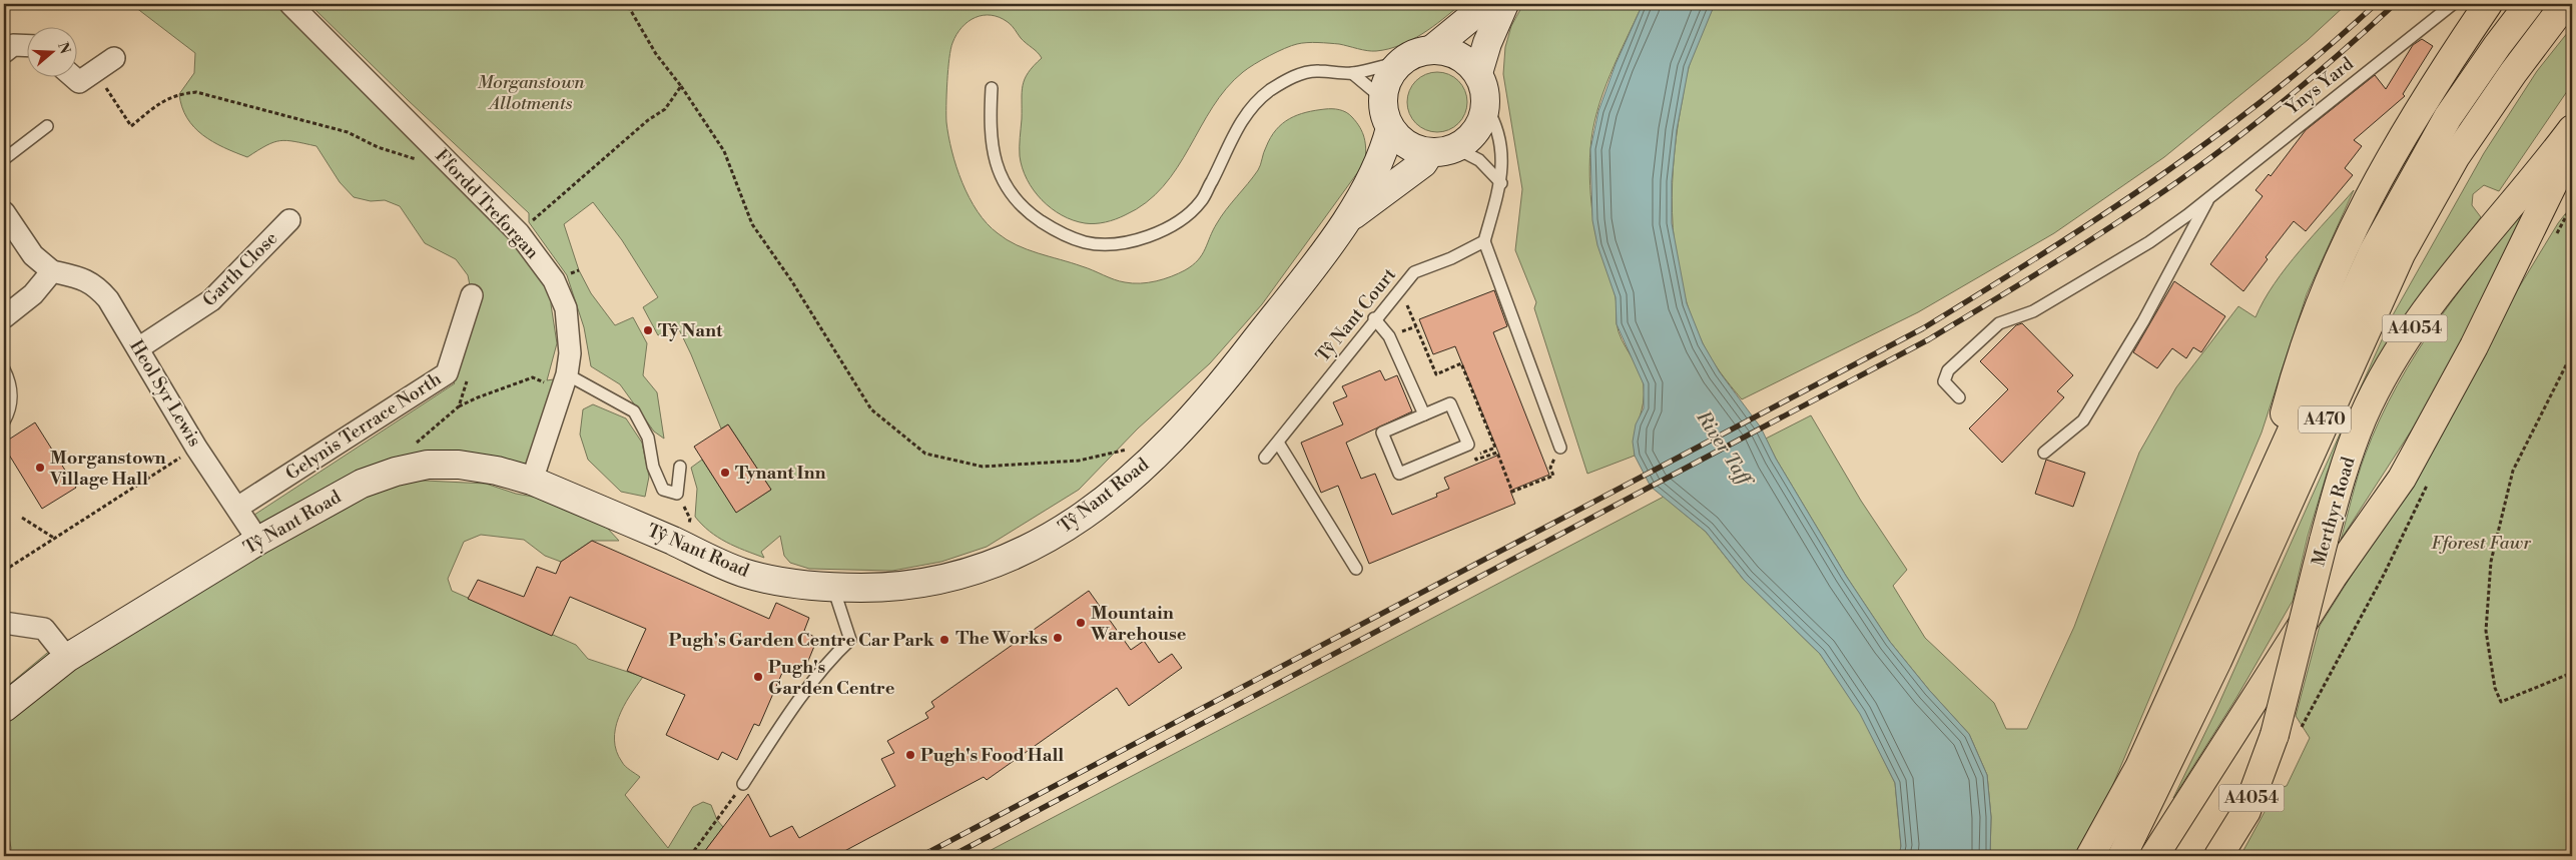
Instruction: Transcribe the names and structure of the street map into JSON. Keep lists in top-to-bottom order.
{
  "streets": {
    "main road": [
      "A4054",
      "A470",
      "Tŷ Nant Road",
      "Merthyr Road"
    ],
    "street": [
      "Ffordd Treforgan",
      "Garth Close",
      "Heol Syr Lewis",
      "Gelynis Terrace North"
    ],
    "lane": ["Ynys Yard", "Tŷ Nant Court"]
  },
  "crossings": [
    ["Ffordd Treforgan", "Tŷ Nant Road"],
    ["Garth Close", "Heol Syr Lewis"],
    ["Heol Syr Lewis", "Gelynis Terrace North"],
    ["Heol Syr Lewis", "Tŷ Nant Road"]
  ],
  "water": ["River Taff"],
  "parks": ["Morganstown Allotments", "Fforest Fawr"],
  "places": [
    "Tŷ Nant",
    "Morganstown Village Hall",
    "Tynant Inn",
    "Mountain Warehouse",
    "The Works",
    "Pugh's Garden Centre Car Park",
    "Pugh's Garden Centre",
    "Pugh's Food Hall"
  ],
  "north": "right"
}
